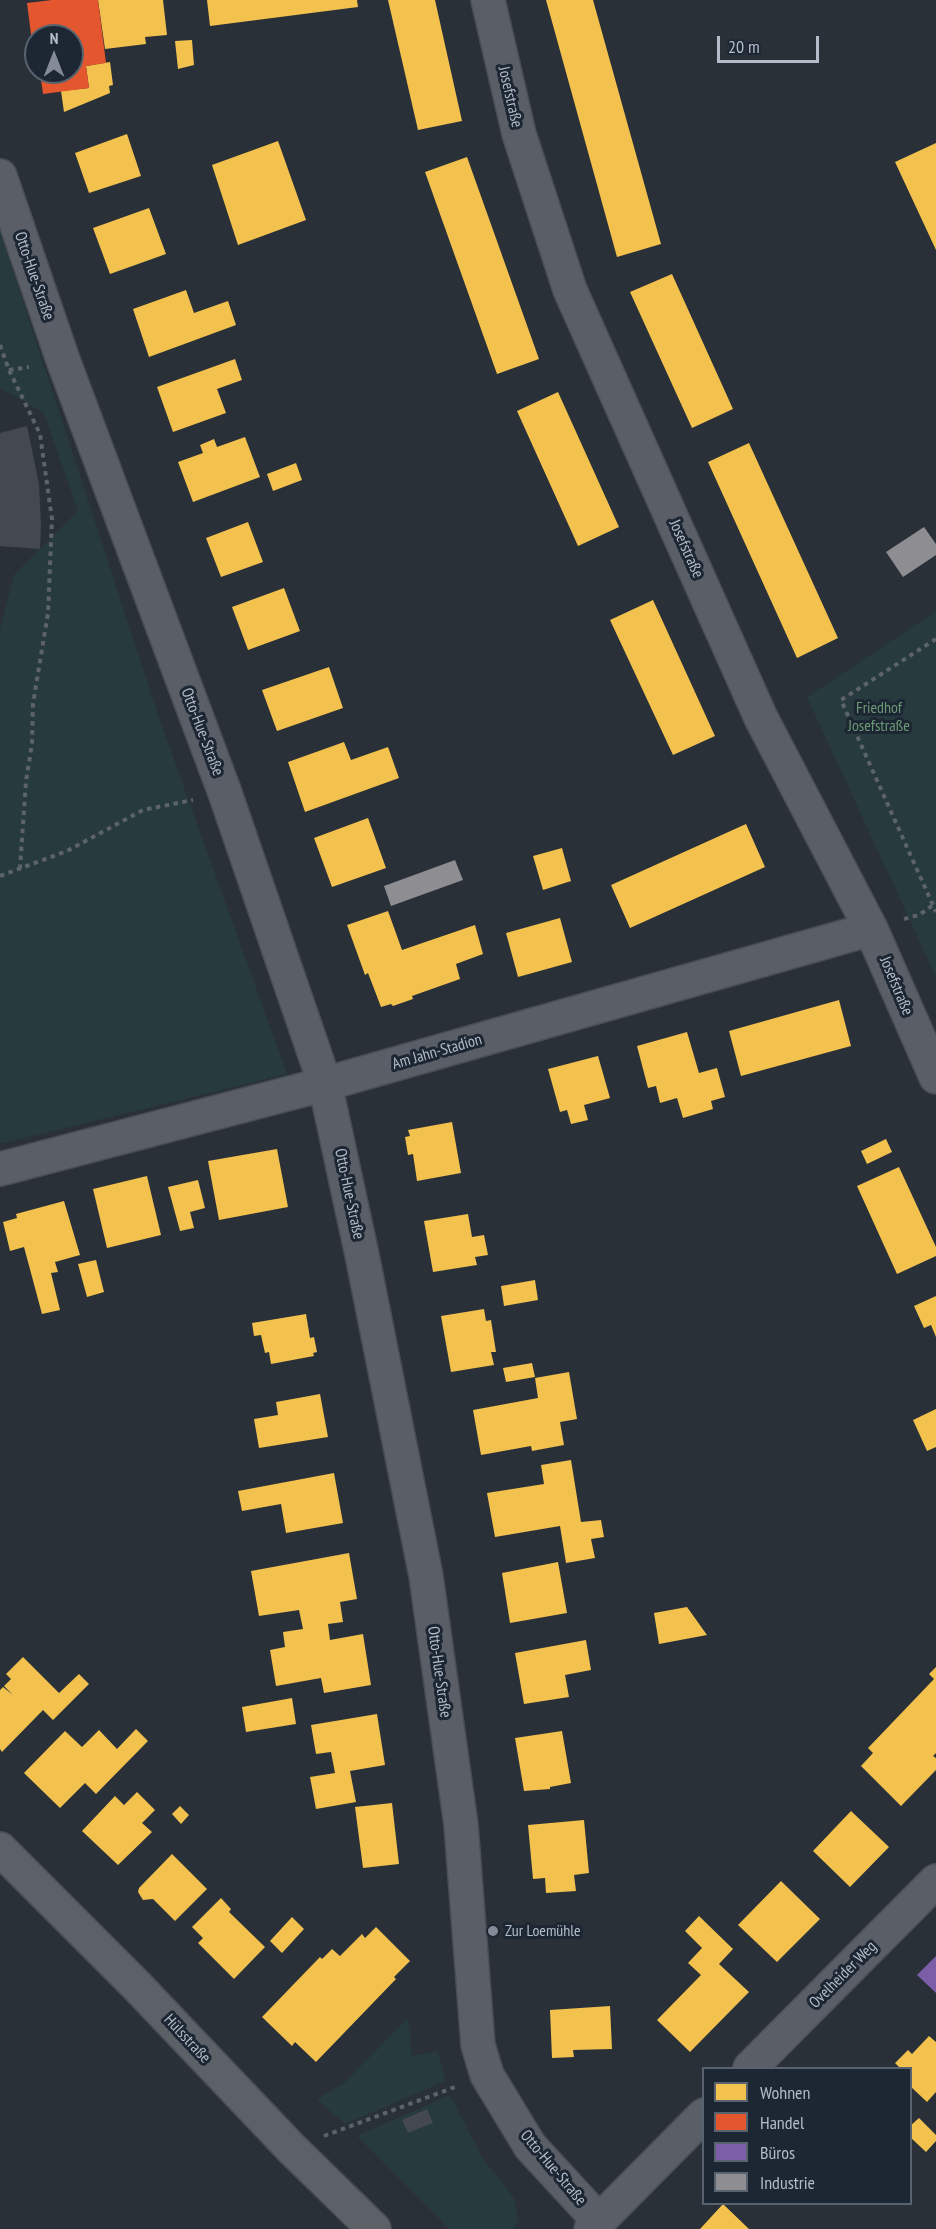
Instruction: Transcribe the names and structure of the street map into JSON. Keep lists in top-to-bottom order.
{
  "streets": {
    "main road": ["Hülsstraße"],
    "street": [
      "Josefstraße",
      "Otto-Hue-Straße",
      "Am Jahn-Stadion",
      "Ovelheider Weg"
    ]
  },
  "crossings": [
    ["Josefstraße", "Am Jahn-Stadion"],
    ["Otto-Hue-Straße", "Am Jahn-Stadion"]
  ],
  "parks": ["Friedhof Josefstraße"],
  "places": ["Zur Loemühle"],
  "legend": [
    "Wohnen",
    "Handel",
    "Büros",
    "Industrie"
  ],
  "scale_bar": "20 m",
  "north": "top"
}
